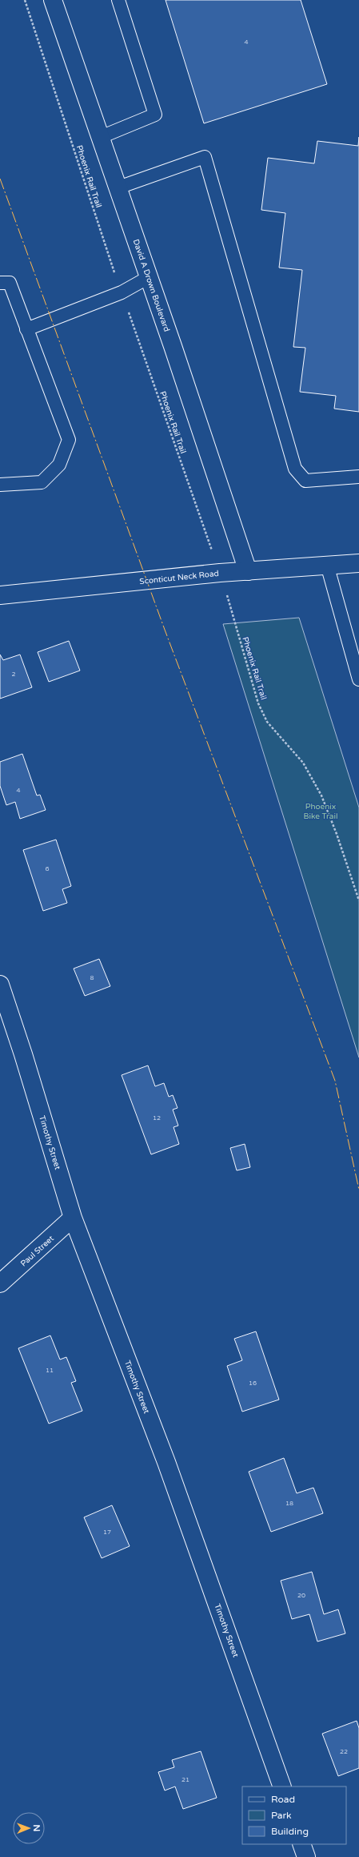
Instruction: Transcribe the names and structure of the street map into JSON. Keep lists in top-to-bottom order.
{
  "streets": {
    "street": [
      "David A Drown Boulevard",
      "Sconticut Neck Road",
      "Timothy Street",
      "Paul Street"
    ],
    "path": ["Phoenix Rail Trail"]
  },
  "crossings": [
    ["Phoenix Rail Trail", "Sconticut Neck Road"],
    ["David A Drown Boulevard", "Sconticut Neck Road"],
    ["Timothy Street", "Paul Street"]
  ],
  "parks": ["Phoenix Bike Trail"],
  "house_numbers": [
    "4",
    "2",
    "4",
    "6",
    "8",
    "12",
    "11",
    "16",
    "18",
    "17",
    "20",
    "22",
    "21"
  ],
  "legend": ["Road", "Park", "Building"],
  "north": "right"
}
